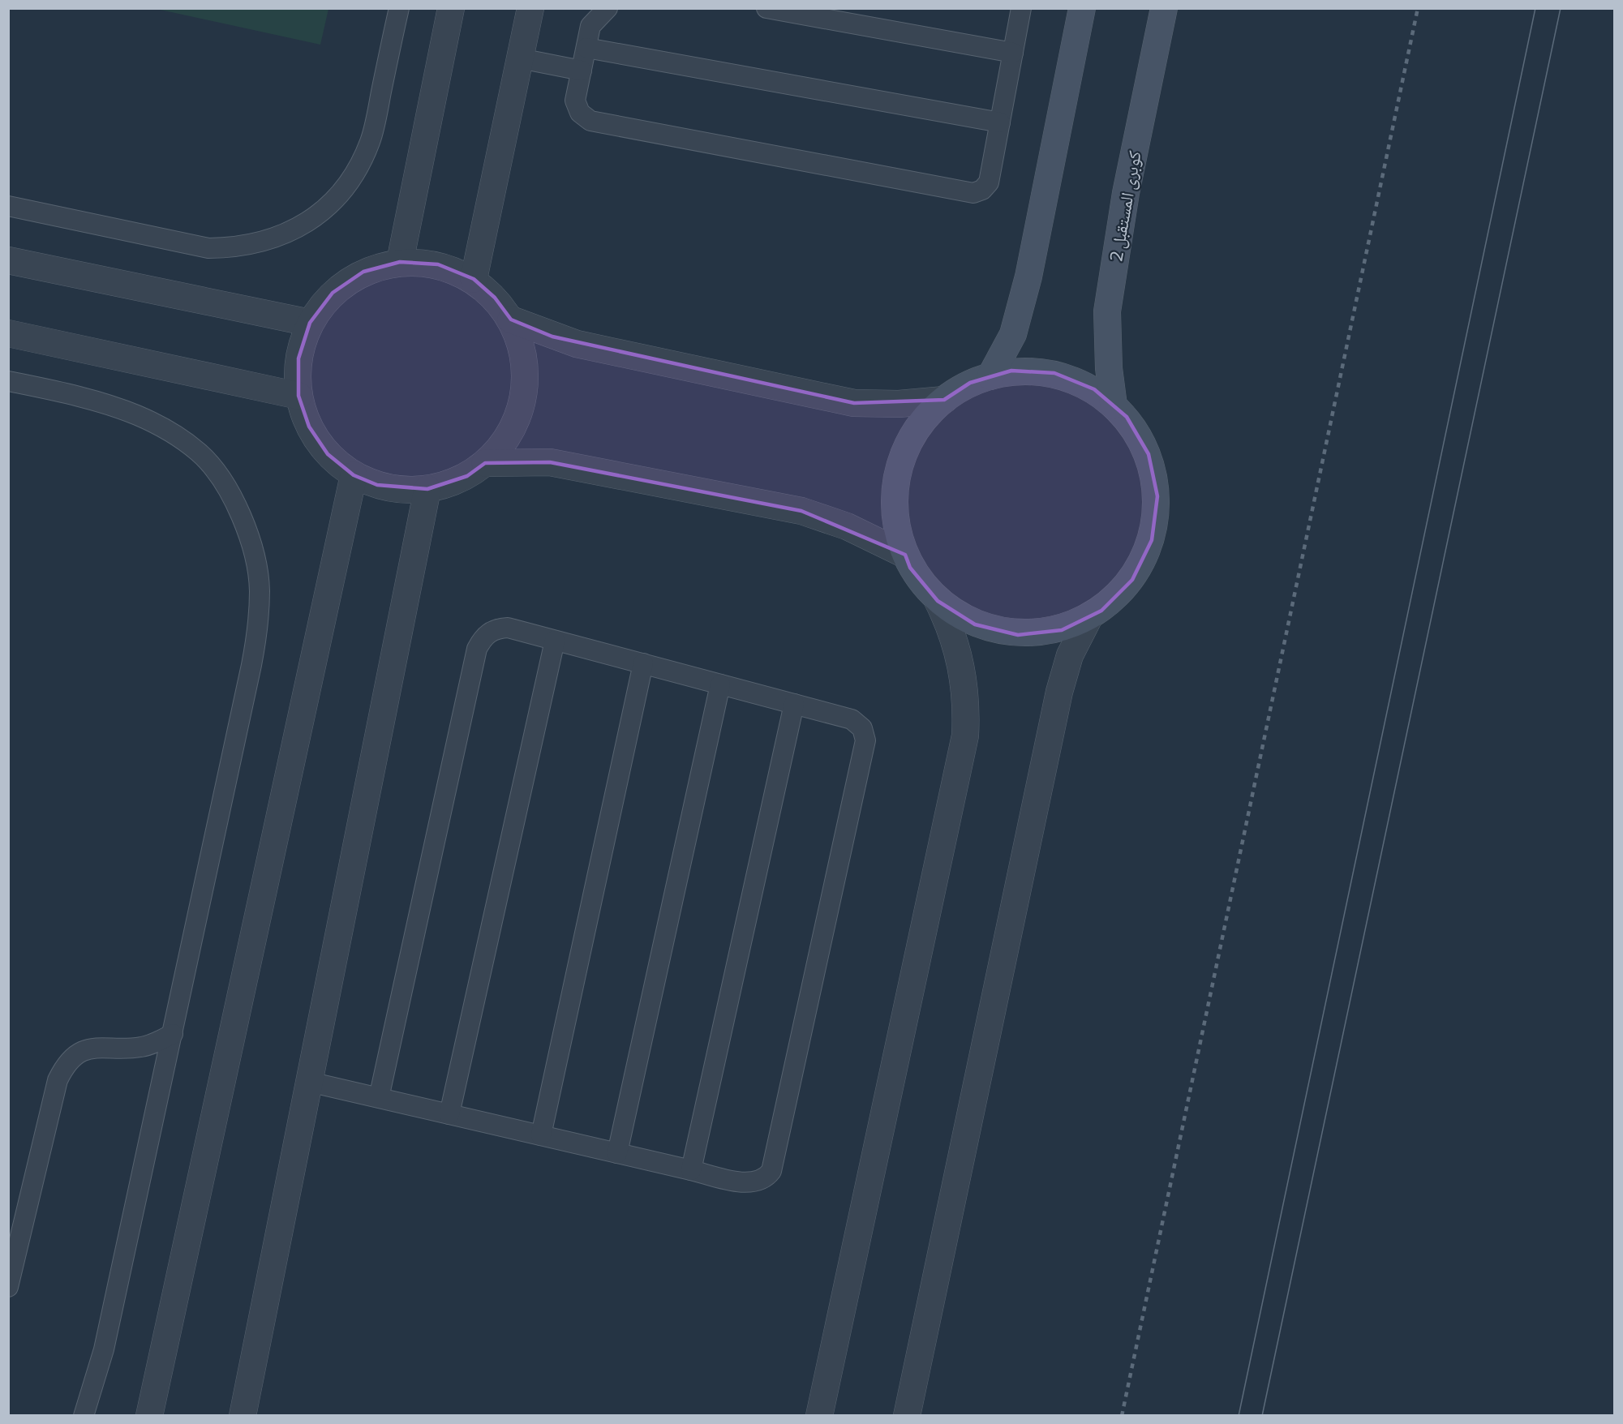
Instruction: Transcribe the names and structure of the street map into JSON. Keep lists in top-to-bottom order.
{
  "streets": {
    "street": ["كوبرى المستقبل 2"]
  }
}
